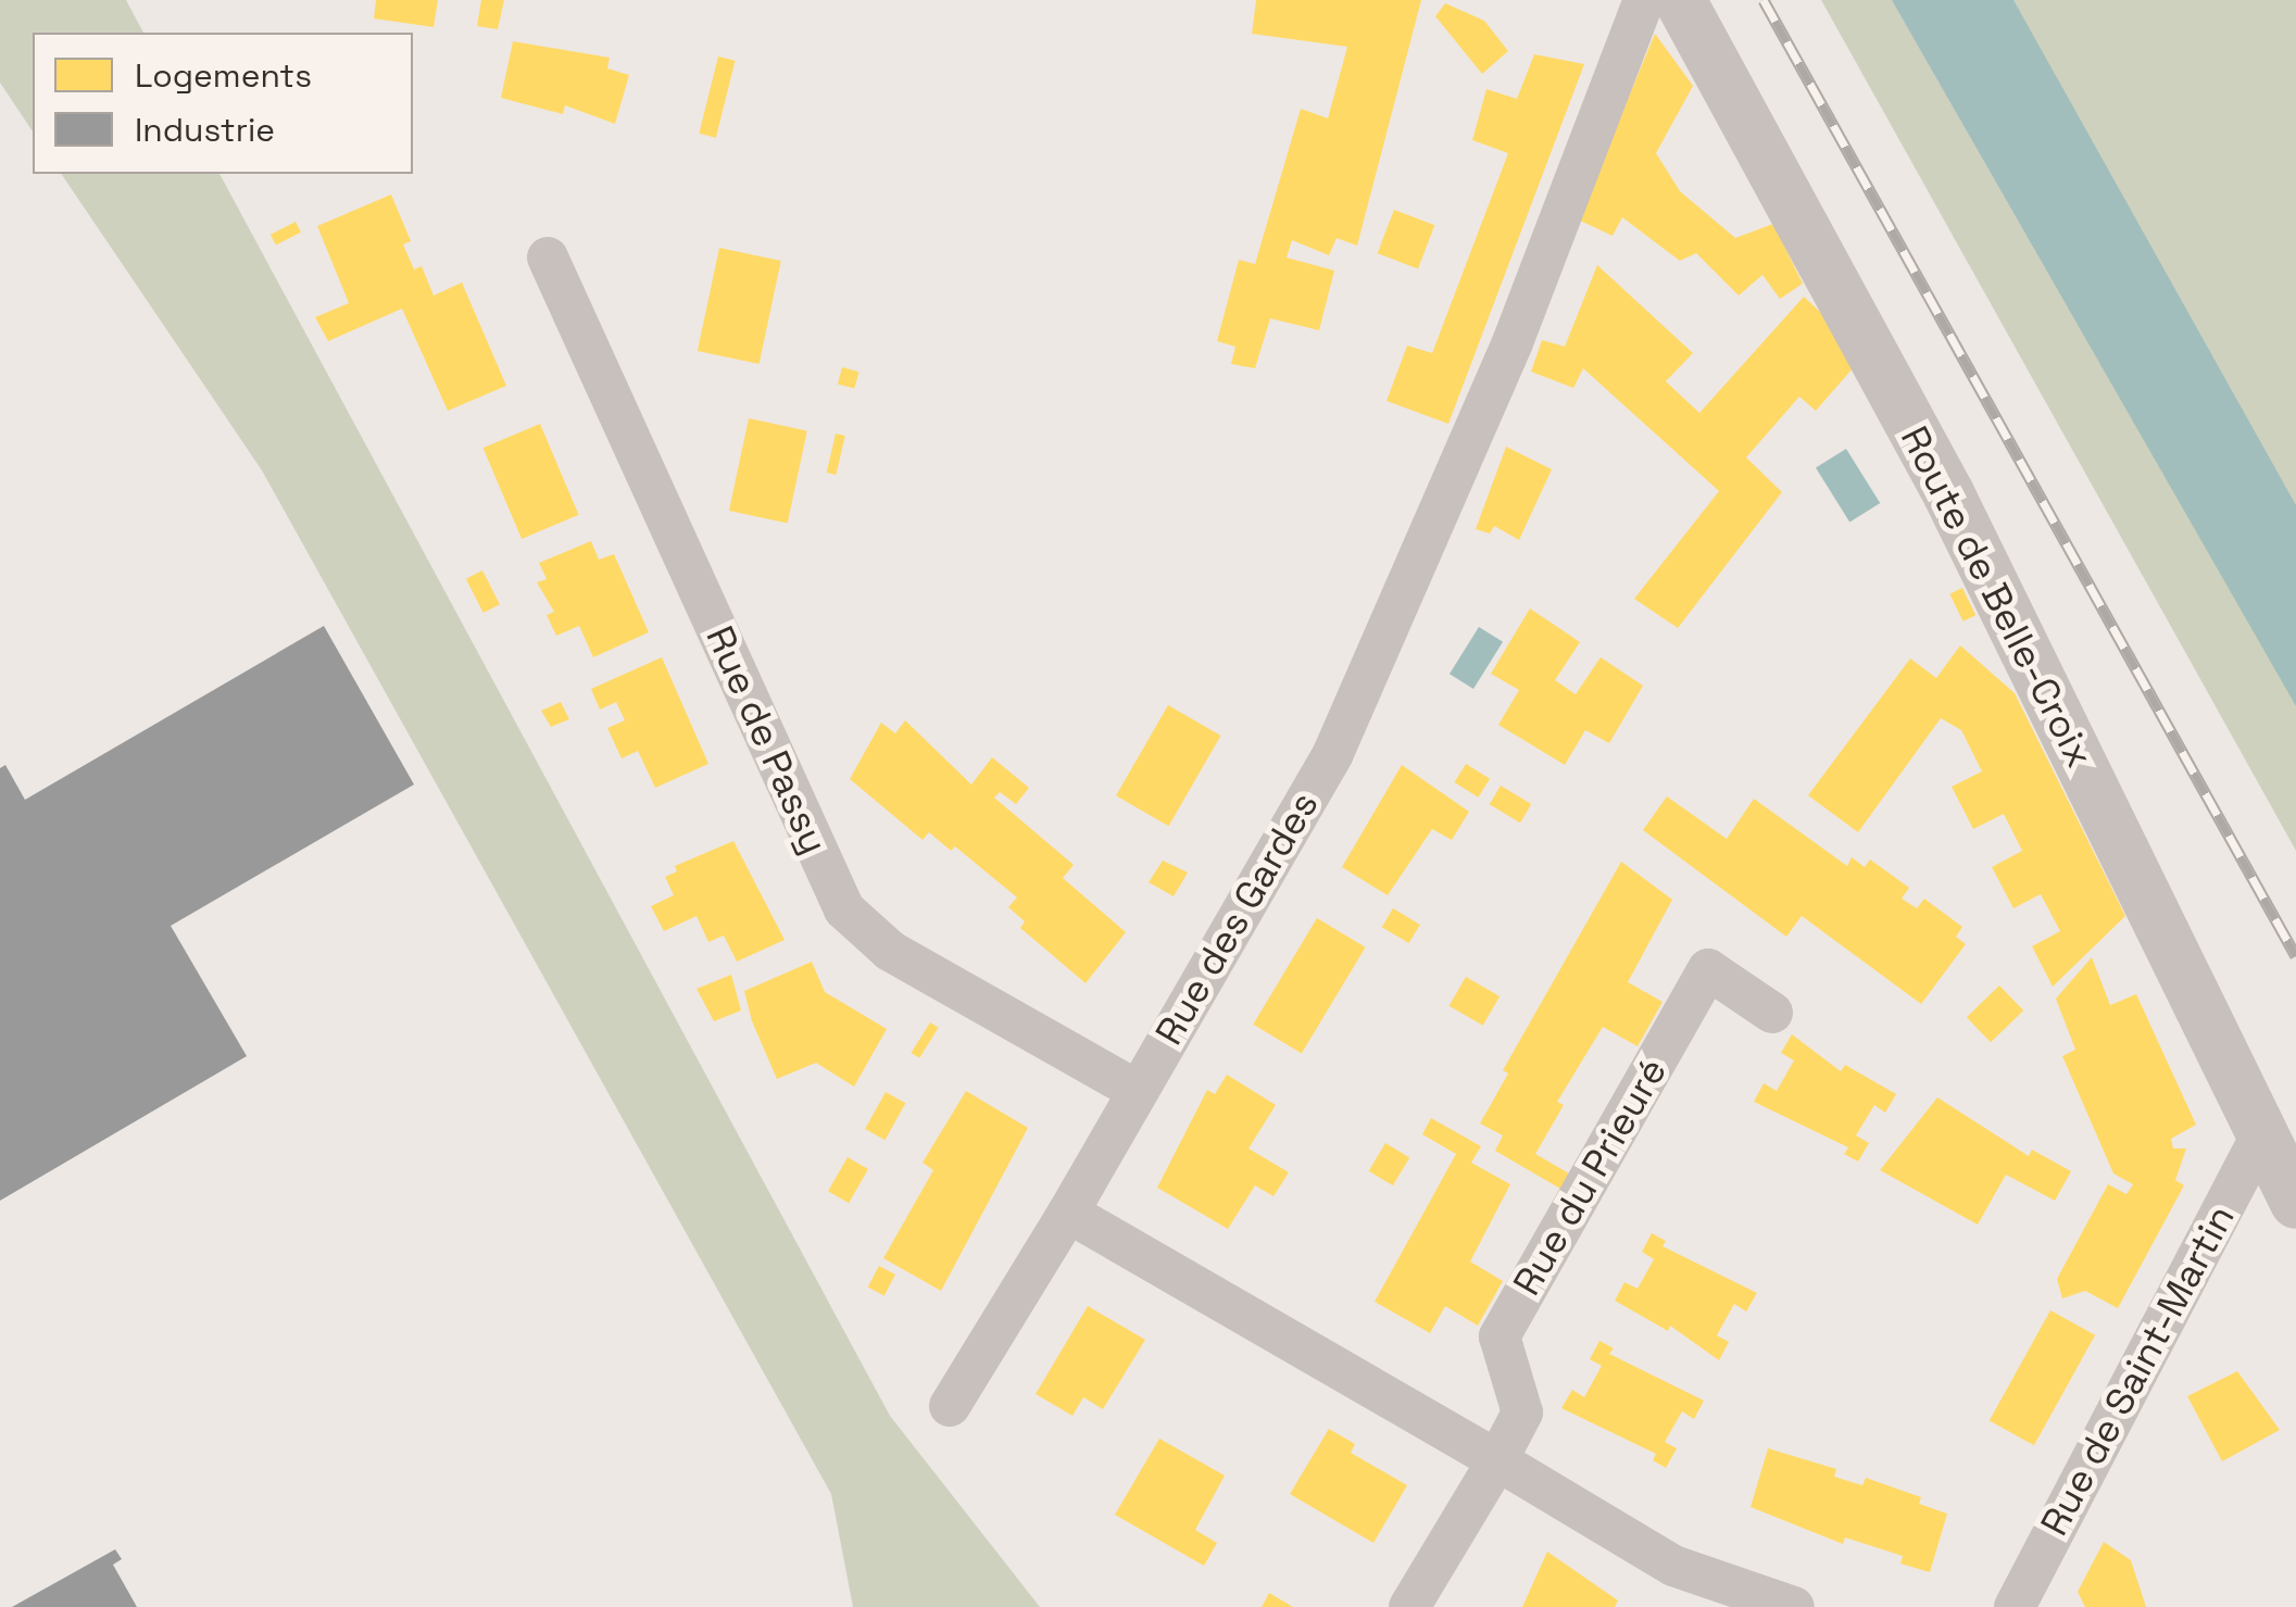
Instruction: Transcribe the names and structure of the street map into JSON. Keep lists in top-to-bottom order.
{
  "streets": {
    "street": [
      "Route de Belle-Croix",
      "Rue de Passy",
      "Rue des Gardes",
      "Rue du Prieuré",
      "Rue de Saint-Martin"
    ]
  },
  "crossings": [
    ["Route de Belle-Croix", "Rue de Saint-Martin"],
    ["Rue de Passy", "Rue des Gardes"]
  ],
  "legend": ["Logements", "Industrie"]
}
